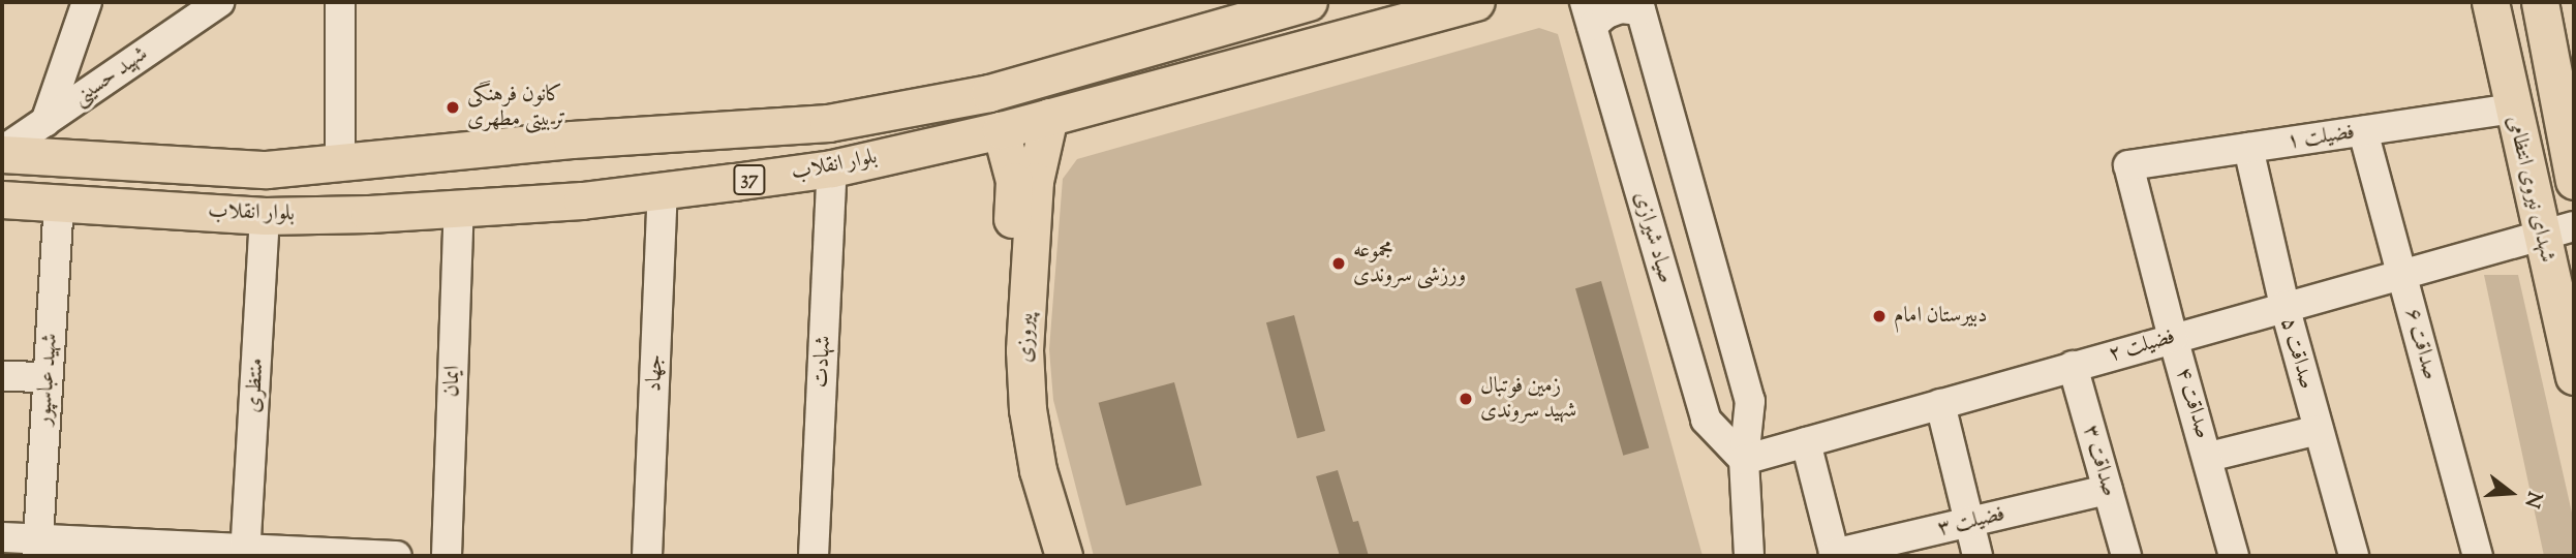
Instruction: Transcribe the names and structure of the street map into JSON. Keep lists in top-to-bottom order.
{
  "streets": {
    "main road": [
      "بلوار انقلاب",
      "37",
      "شهدای نیروی انتظامی",
      "پیروزی"
    ],
    "street": [
      "شهید حسینی",
      "فضیلت ۱",
      "صیاد شیرازی",
      "صداقت ۶",
      "فضیلت ۲",
      "صداقت ۵",
      "شهادت",
      "جهاد",
      "شهید عباسپور",
      "ایمان",
      "منتظری",
      "صداقت ۴",
      "صداقت ۳",
      "فضیلت ۳"
    ]
  },
  "crossings": [
    ["شهید حسینی", "بلوار انقلاب"],
    ["فضیلت ۱", "شهدای نیروی انتظامی"],
    ["فضیلت ۱", "صداقت ۶"],
    ["فضیلت ۱", "صداقت ۵"],
    ["فضیلت ۱", "صداقت ۴"],
    ["بلوار انقلاب", "پیروزی"],
    ["بلوار انقلاب", "شهادت"],
    ["بلوار انقلاب", "جهاد"],
    ["بلوار انقلاب", "شهید عباسپور"],
    ["بلوار انقلاب", "ایمان"],
    ["بلوار انقلاب", "منتظری"],
    ["شهدای نیروی انتظامی", "فضیلت ۲"],
    ["صیاد شیرازی", "فضیلت ۲"],
    ["صداقت ۶", "فضیلت ۲"],
    ["فضیلت ۲", "صداقت ۵"],
    ["فضیلت ۲", "صداقت ۴"],
    ["فضیلت ۲", "صداقت ۳"],
    ["صداقت ۳", "فضیلت ۳"]
  ],
  "places": [
    "کانون فرهنگی تربیتی مطهری",
    "مجموعه ورزشی سروندی",
    "دبیرستان امام",
    "زمین فوتبال شهید سروندی"
  ],
  "north": "right"
}
